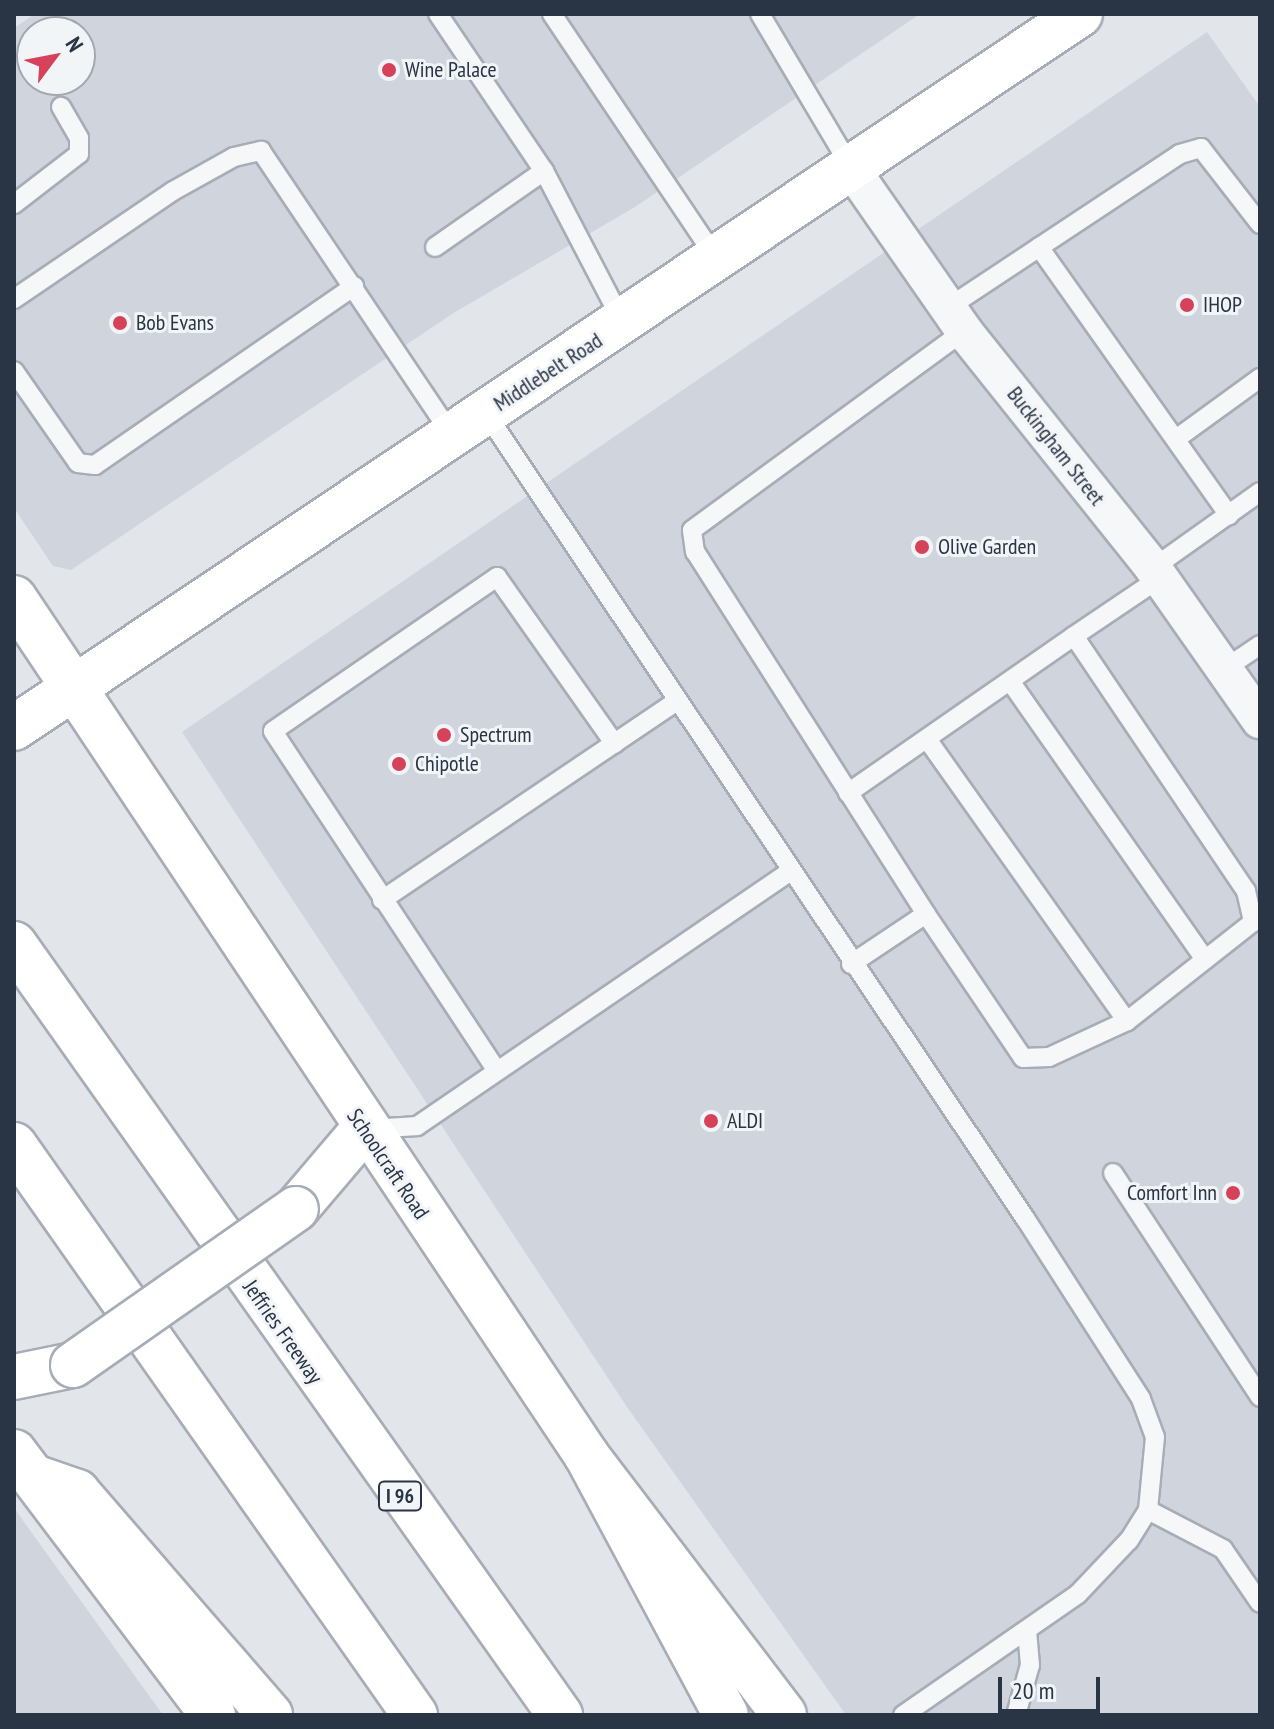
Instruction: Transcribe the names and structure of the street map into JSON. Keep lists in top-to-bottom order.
{
  "streets": {
    "main road": [
      "Middlebelt Road",
      "Schoolcraft Road",
      "Jeffries Freeway",
      "I 96"
    ],
    "street": ["Buckingham Street"]
  },
  "crossings": [
    ["Middlebelt Road", "Buckingham Street"],
    ["Middlebelt Road", "Schoolcraft Road"]
  ],
  "places": [
    "Wine Palace",
    "IHOP",
    "Bob Evans",
    "Olive Garden",
    "Spectrum",
    "Chipotle",
    "ALDI",
    "Comfort Inn"
  ],
  "scale_bar": "20 m",
  "north": "top right"
}
